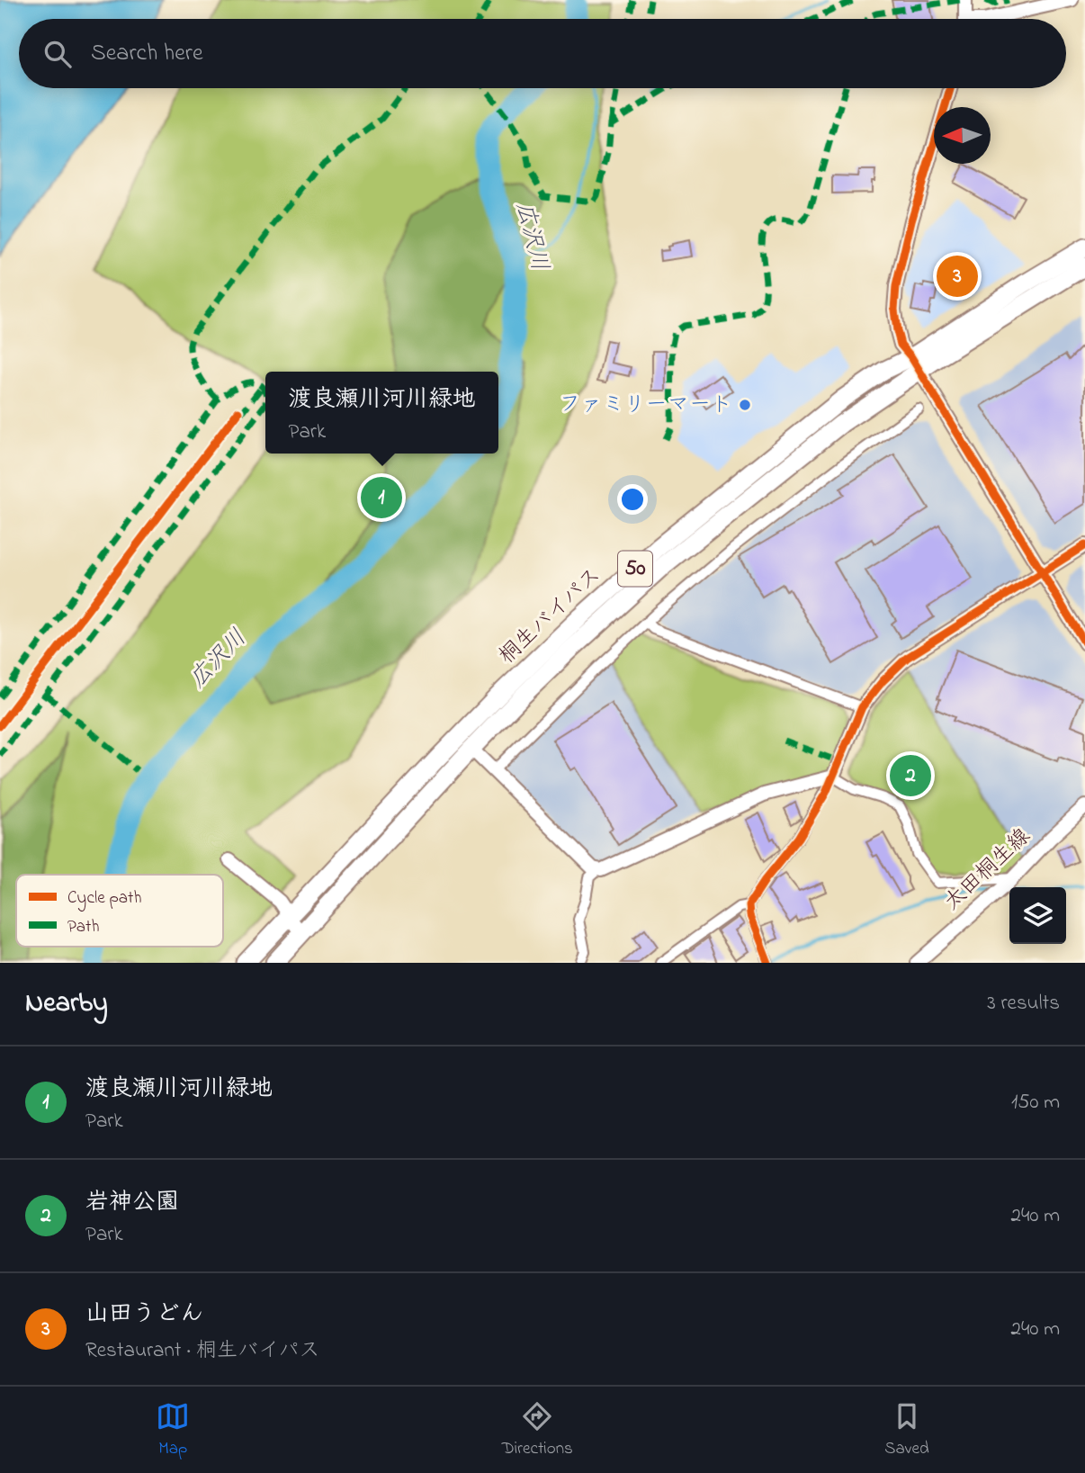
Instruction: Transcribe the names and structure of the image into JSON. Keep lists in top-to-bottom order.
{
  "streets": {
    "highway": ["50", "桐生バイパス"],
    "street": ["太田桐生線"]
  },
  "water": ["広沢川"],
  "places": ["ファミリーマート"],
  "legend": ["Cycle path", "Path"],
  "north": "left",
  "page": {
    "search": "Search here",
    "pins": ["3", "1", "2"],
    "popup": ["渡良瀬川河川緑地", "Park"],
    "heading": ["Nearby", "3 results"],
    "list": [
      {
        "mark": "1",
        "name": "渡良瀬川河川緑地",
        "note": "Park",
        "value": "150 m"
      },
      {
        "mark": "2",
        "name": "岩神公園",
        "note": "Park",
        "value": "240 m"
      },
      {
        "mark": "3",
        "name": "山田うどん",
        "note": "Restaurant · 桐生バイパス",
        "value": "240 m"
      }
    ],
    "nav": ["Map", "Directions", "Saved"]
  }
}
